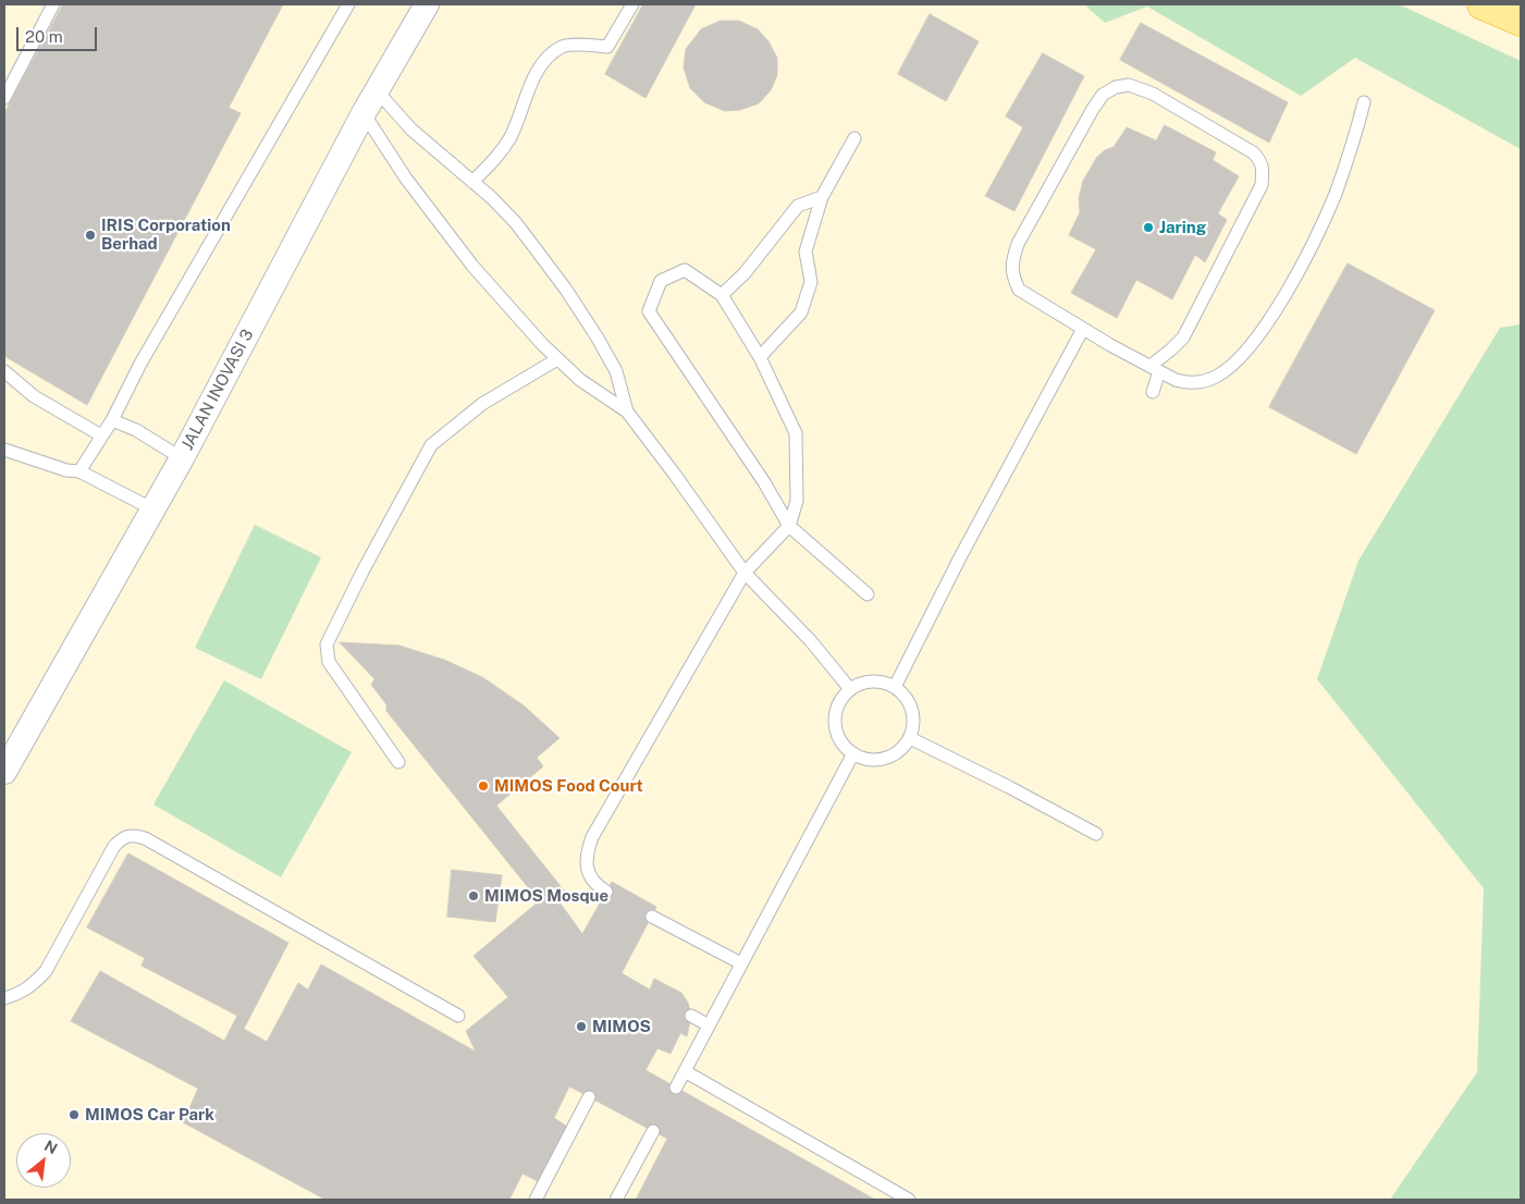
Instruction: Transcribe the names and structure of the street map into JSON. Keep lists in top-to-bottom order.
{
  "streets": {
    "street": ["JALAN INOVASI 3"]
  },
  "places": [
    "Jaring",
    "IRIS Corporation Berhad",
    "MIMOS Food Court",
    "MIMOS Mosque",
    "MIMOS",
    "MIMOS Car Park"
  ],
  "scale_bar": "20 m",
  "north": "top right"
}
